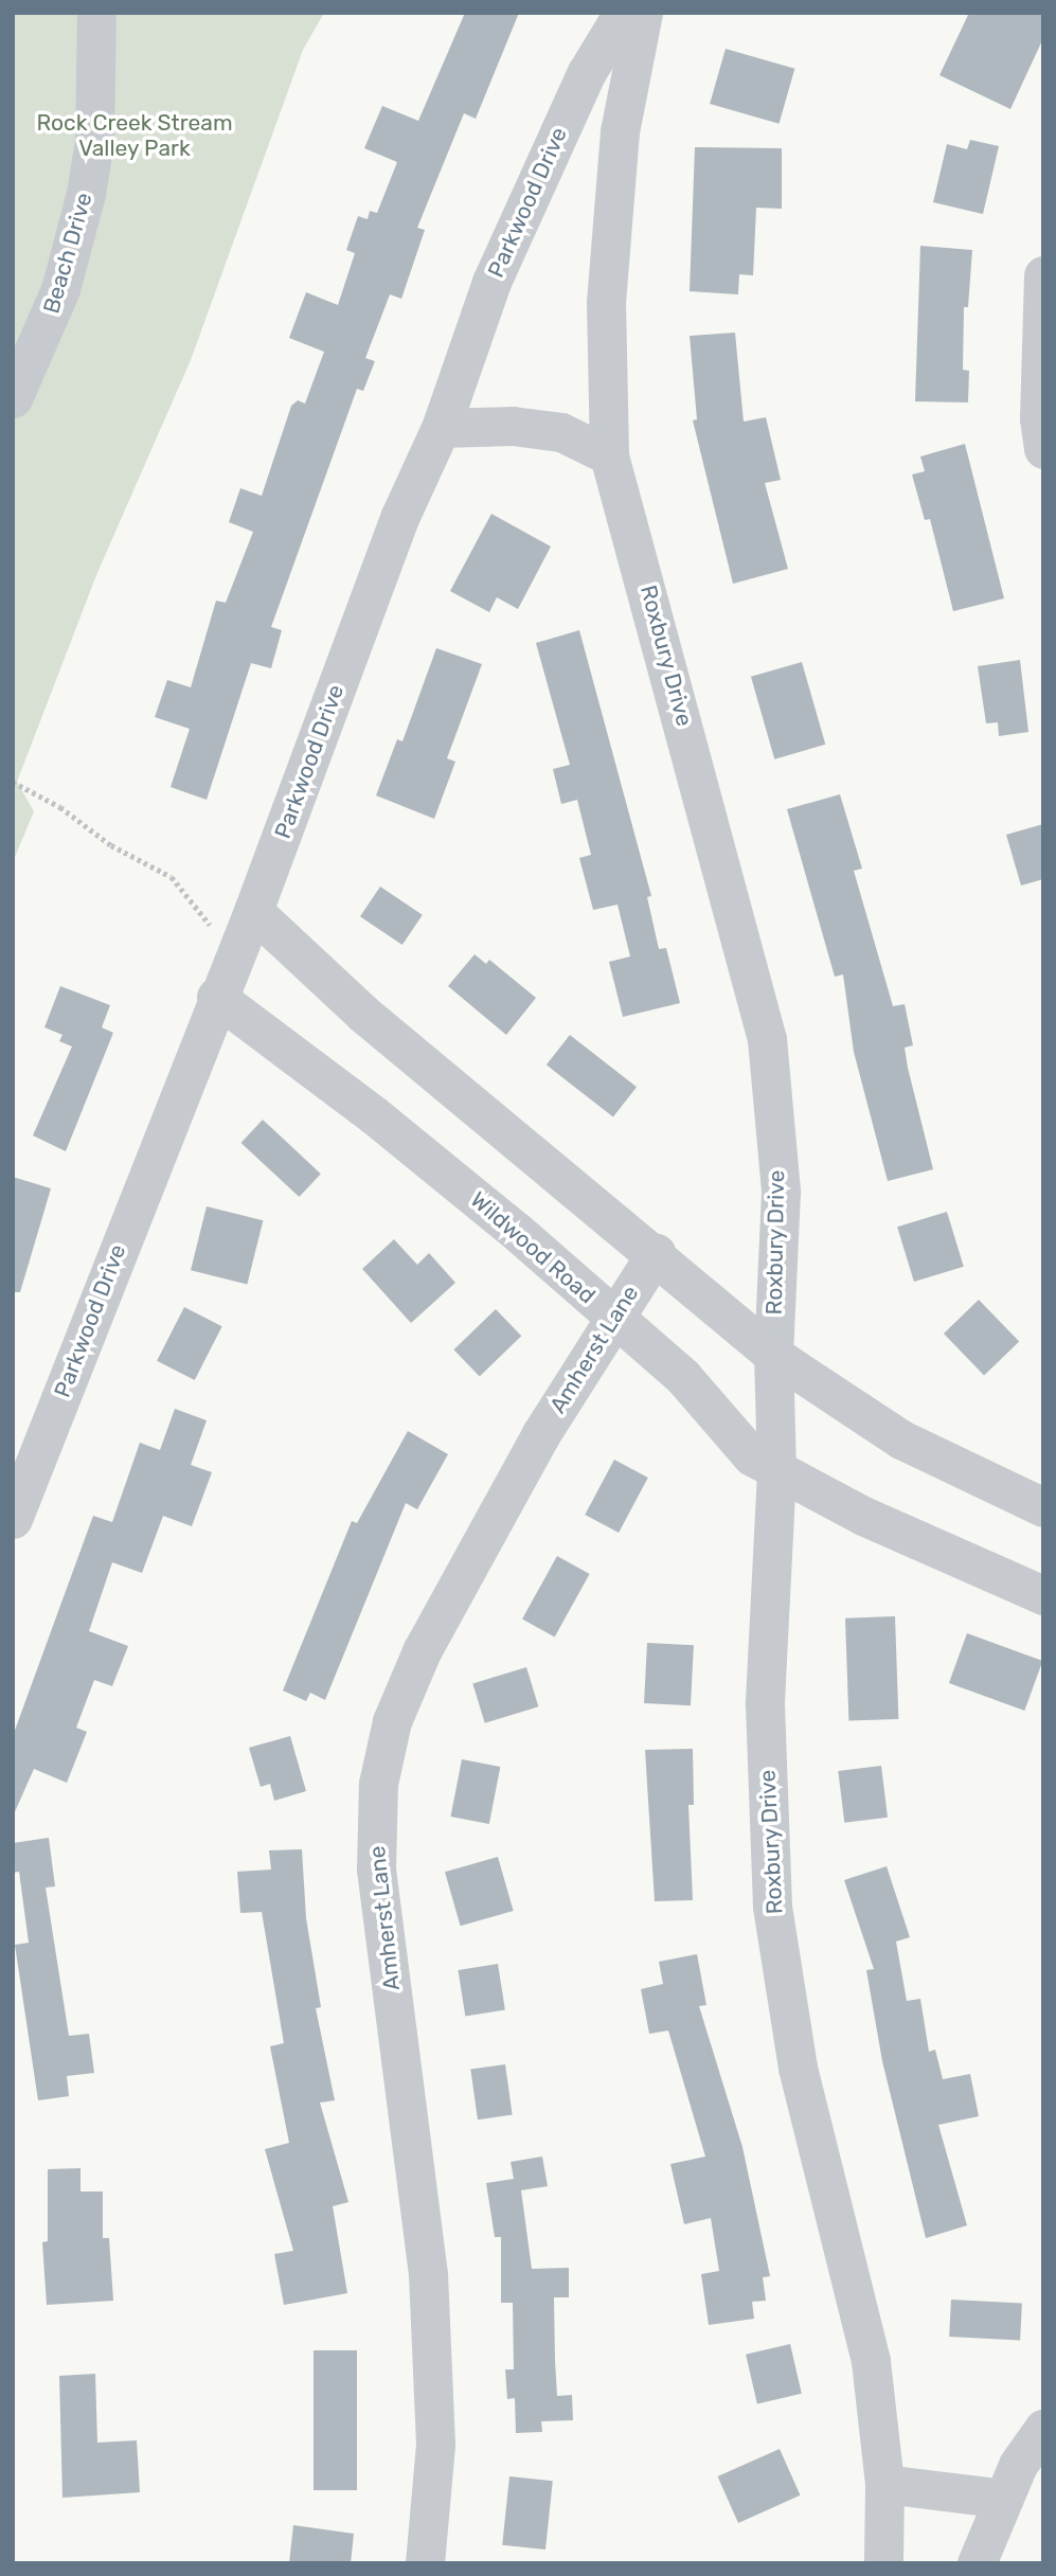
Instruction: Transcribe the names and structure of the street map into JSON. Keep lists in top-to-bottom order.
{
  "streets": {
    "street": [
      "Parkwood Drive",
      "Beach Drive",
      "Roxbury Drive",
      "Wildwood Road",
      "Amherst Lane"
    ]
  },
  "crossings": [
    ["Parkwood Drive", "Wildwood Road"],
    ["Roxbury Drive", "Wildwood Road"],
    ["Wildwood Road", "Amherst Lane"]
  ],
  "parks": ["Rock Creek Stream Valley Park"]
}
